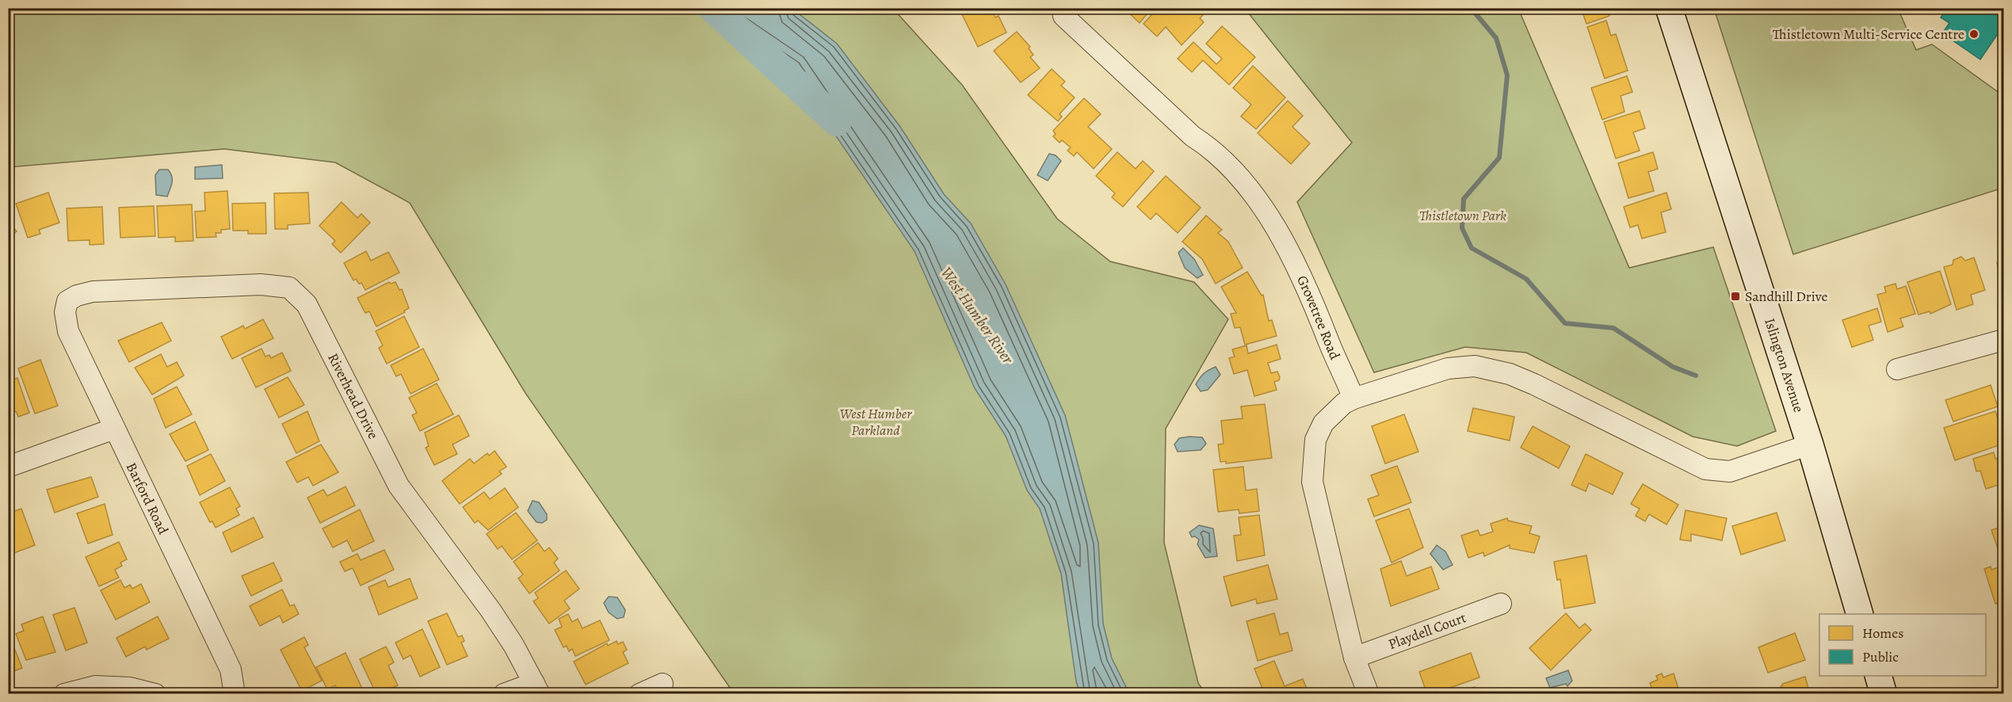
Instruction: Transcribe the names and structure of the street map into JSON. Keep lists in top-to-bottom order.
{
  "streets": {
    "main road": ["Islington Avenue"],
    "street": [
      "Grovetree Road",
      "Riverhead Drive",
      "Barford Road",
      "Playdell Court"
    ]
  },
  "crossings": [
    ["Riverhead Drive", "Barford Road"]
  ],
  "water": ["West Humber River"],
  "parks": ["Thistletown Park", "West Humber Parkland"],
  "places": {
    "other": ["Thistletown Multi-Service Centre"],
    "transit": ["Sandhill Drive"]
  },
  "legend": ["Homes", "Public"]
}
